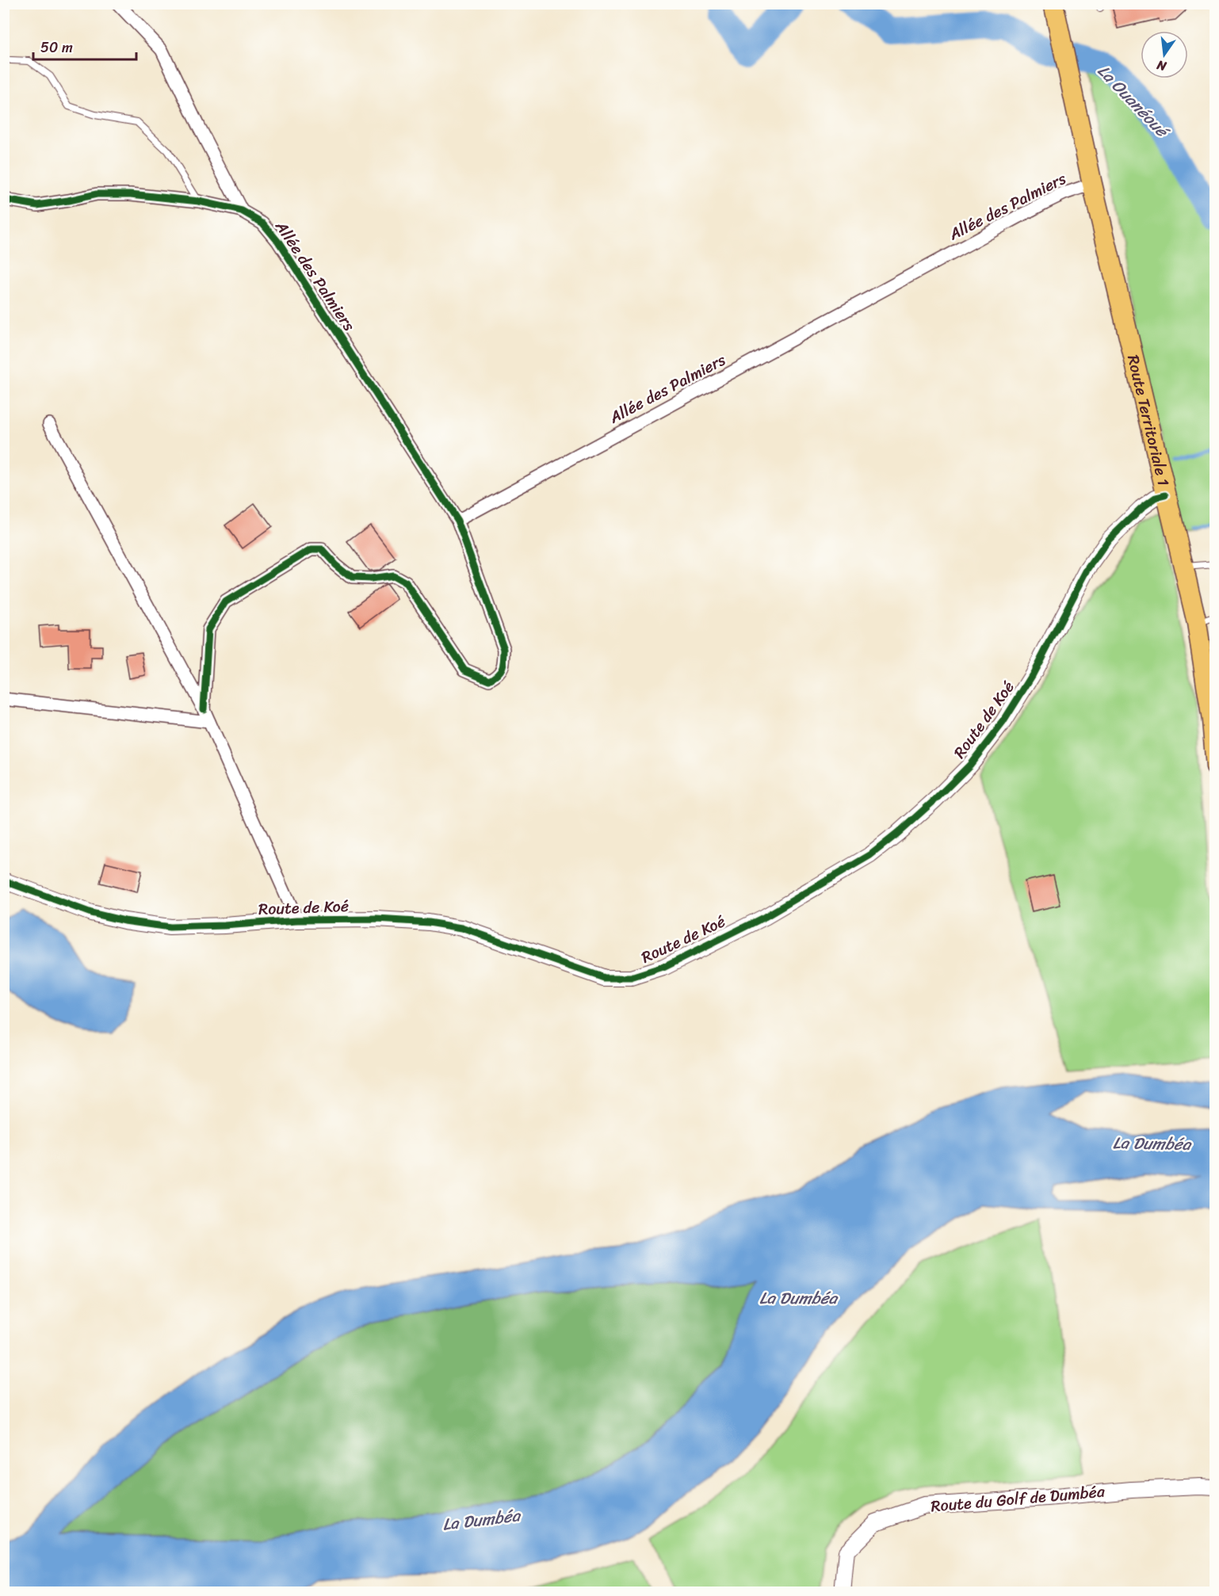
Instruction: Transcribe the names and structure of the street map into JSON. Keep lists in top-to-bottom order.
{
  "streets": {
    "main road": ["Route Territoriale 1"],
    "street": ["Allée des Palmiers", "Route de Koé", "Route du Golf de Dumbéa"]
  },
  "crossings": [
    ["Allée des Palmiers", "Route Territoriale 1"],
    ["Route Territoriale 1", "Route de Koé"]
  ],
  "water": ["La Ouanéoué", "La Dumbéa"],
  "scale_bar": "50 m",
  "north": "bottom"
}
